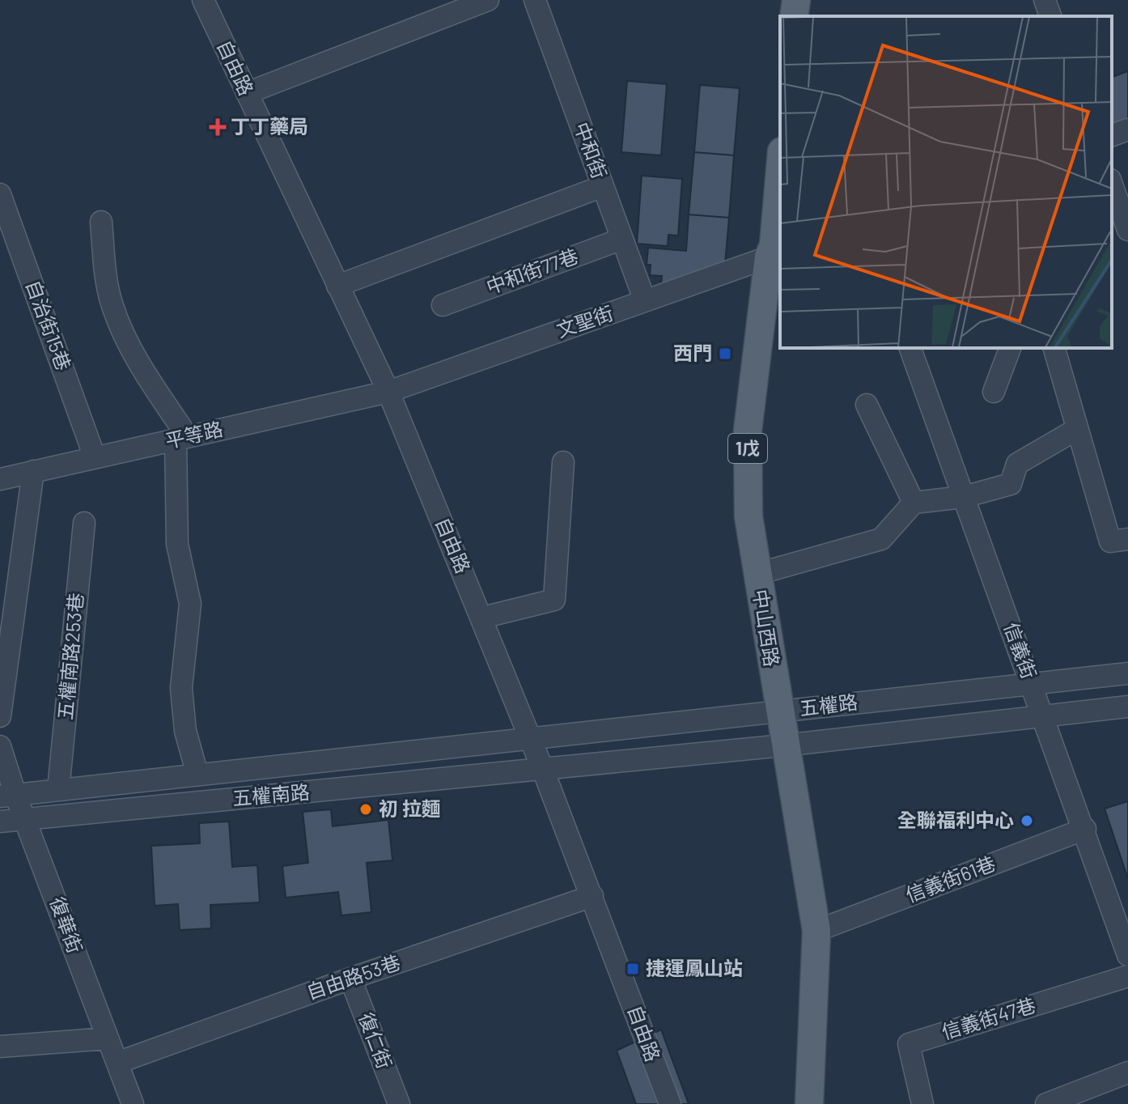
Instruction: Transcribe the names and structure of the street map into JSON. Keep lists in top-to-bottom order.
{
  "streets": {
    "main road": ["1戊", "中山西路"],
    "street": [
      "自由路",
      "中和街",
      "中和街77巷",
      "文聖街",
      "自治街15巷",
      "平等路",
      "信義街",
      "五權南路253巷",
      "五權路",
      "五權南路",
      "信義街61巷",
      "復華街",
      "自由路53巷",
      "信義街47巷",
      "復仁街"
    ]
  },
  "crossings": [
    ["自由路", "文聖街"],
    ["自由路", "平等路"],
    ["自由路", "五權路"],
    ["自由路", "五權南路"],
    ["自由路", "自由路53巷"],
    ["中和街", "中和街77巷"],
    ["中和街", "文聖街"],
    ["文聖街", "平等路"],
    ["文聖街", "中山西路"],
    ["自治街15巷", "平等路"],
    ["中山西路", "五權路"],
    ["中山西路", "信義街61巷"],
    ["信義街", "五權路"],
    ["信義街", "信義街61巷"],
    ["五權南路253巷", "五權南路"],
    ["五權路", "五權南路"],
    ["五權南路", "復華街"],
    ["復華街", "自由路53巷"],
    ["自由路53巷", "復仁街"]
  ],
  "places": {
    "health": ["丁丁藥局"],
    "transit": ["西門", "捷運鳳山站"],
    "other": ["初 拉麵", "全聯福利中心"]
  }
}
